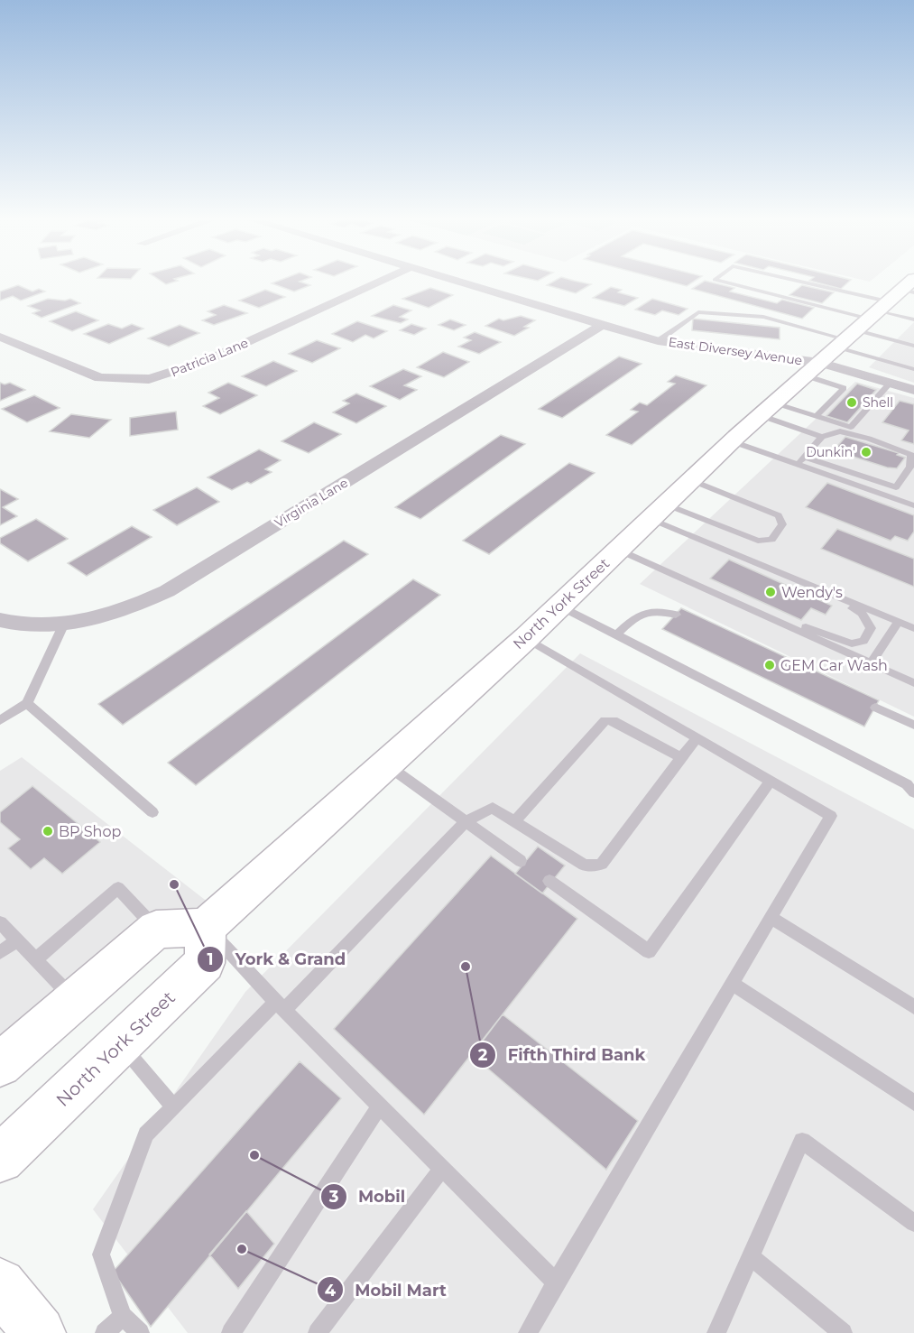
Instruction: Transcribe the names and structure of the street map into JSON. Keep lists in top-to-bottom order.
{
  "streets": {
    "main road": ["North York Street"],
    "street": ["East Diversey Avenue", "Patricia Lane", "Virginia Lane"]
  },
  "crossings": [
    ["East Diversey Avenue", "Virginia Lane"],
    ["East Diversey Avenue", "North York Street"]
  ],
  "places": [
    "Shell",
    "Dunkin'",
    "Wendy's",
    "GEM Car Wash",
    "BP Shop",
    "York & Grand",
    "Fifth Third Bank",
    "Mobil",
    "Mobil Mart"
  ]
}
